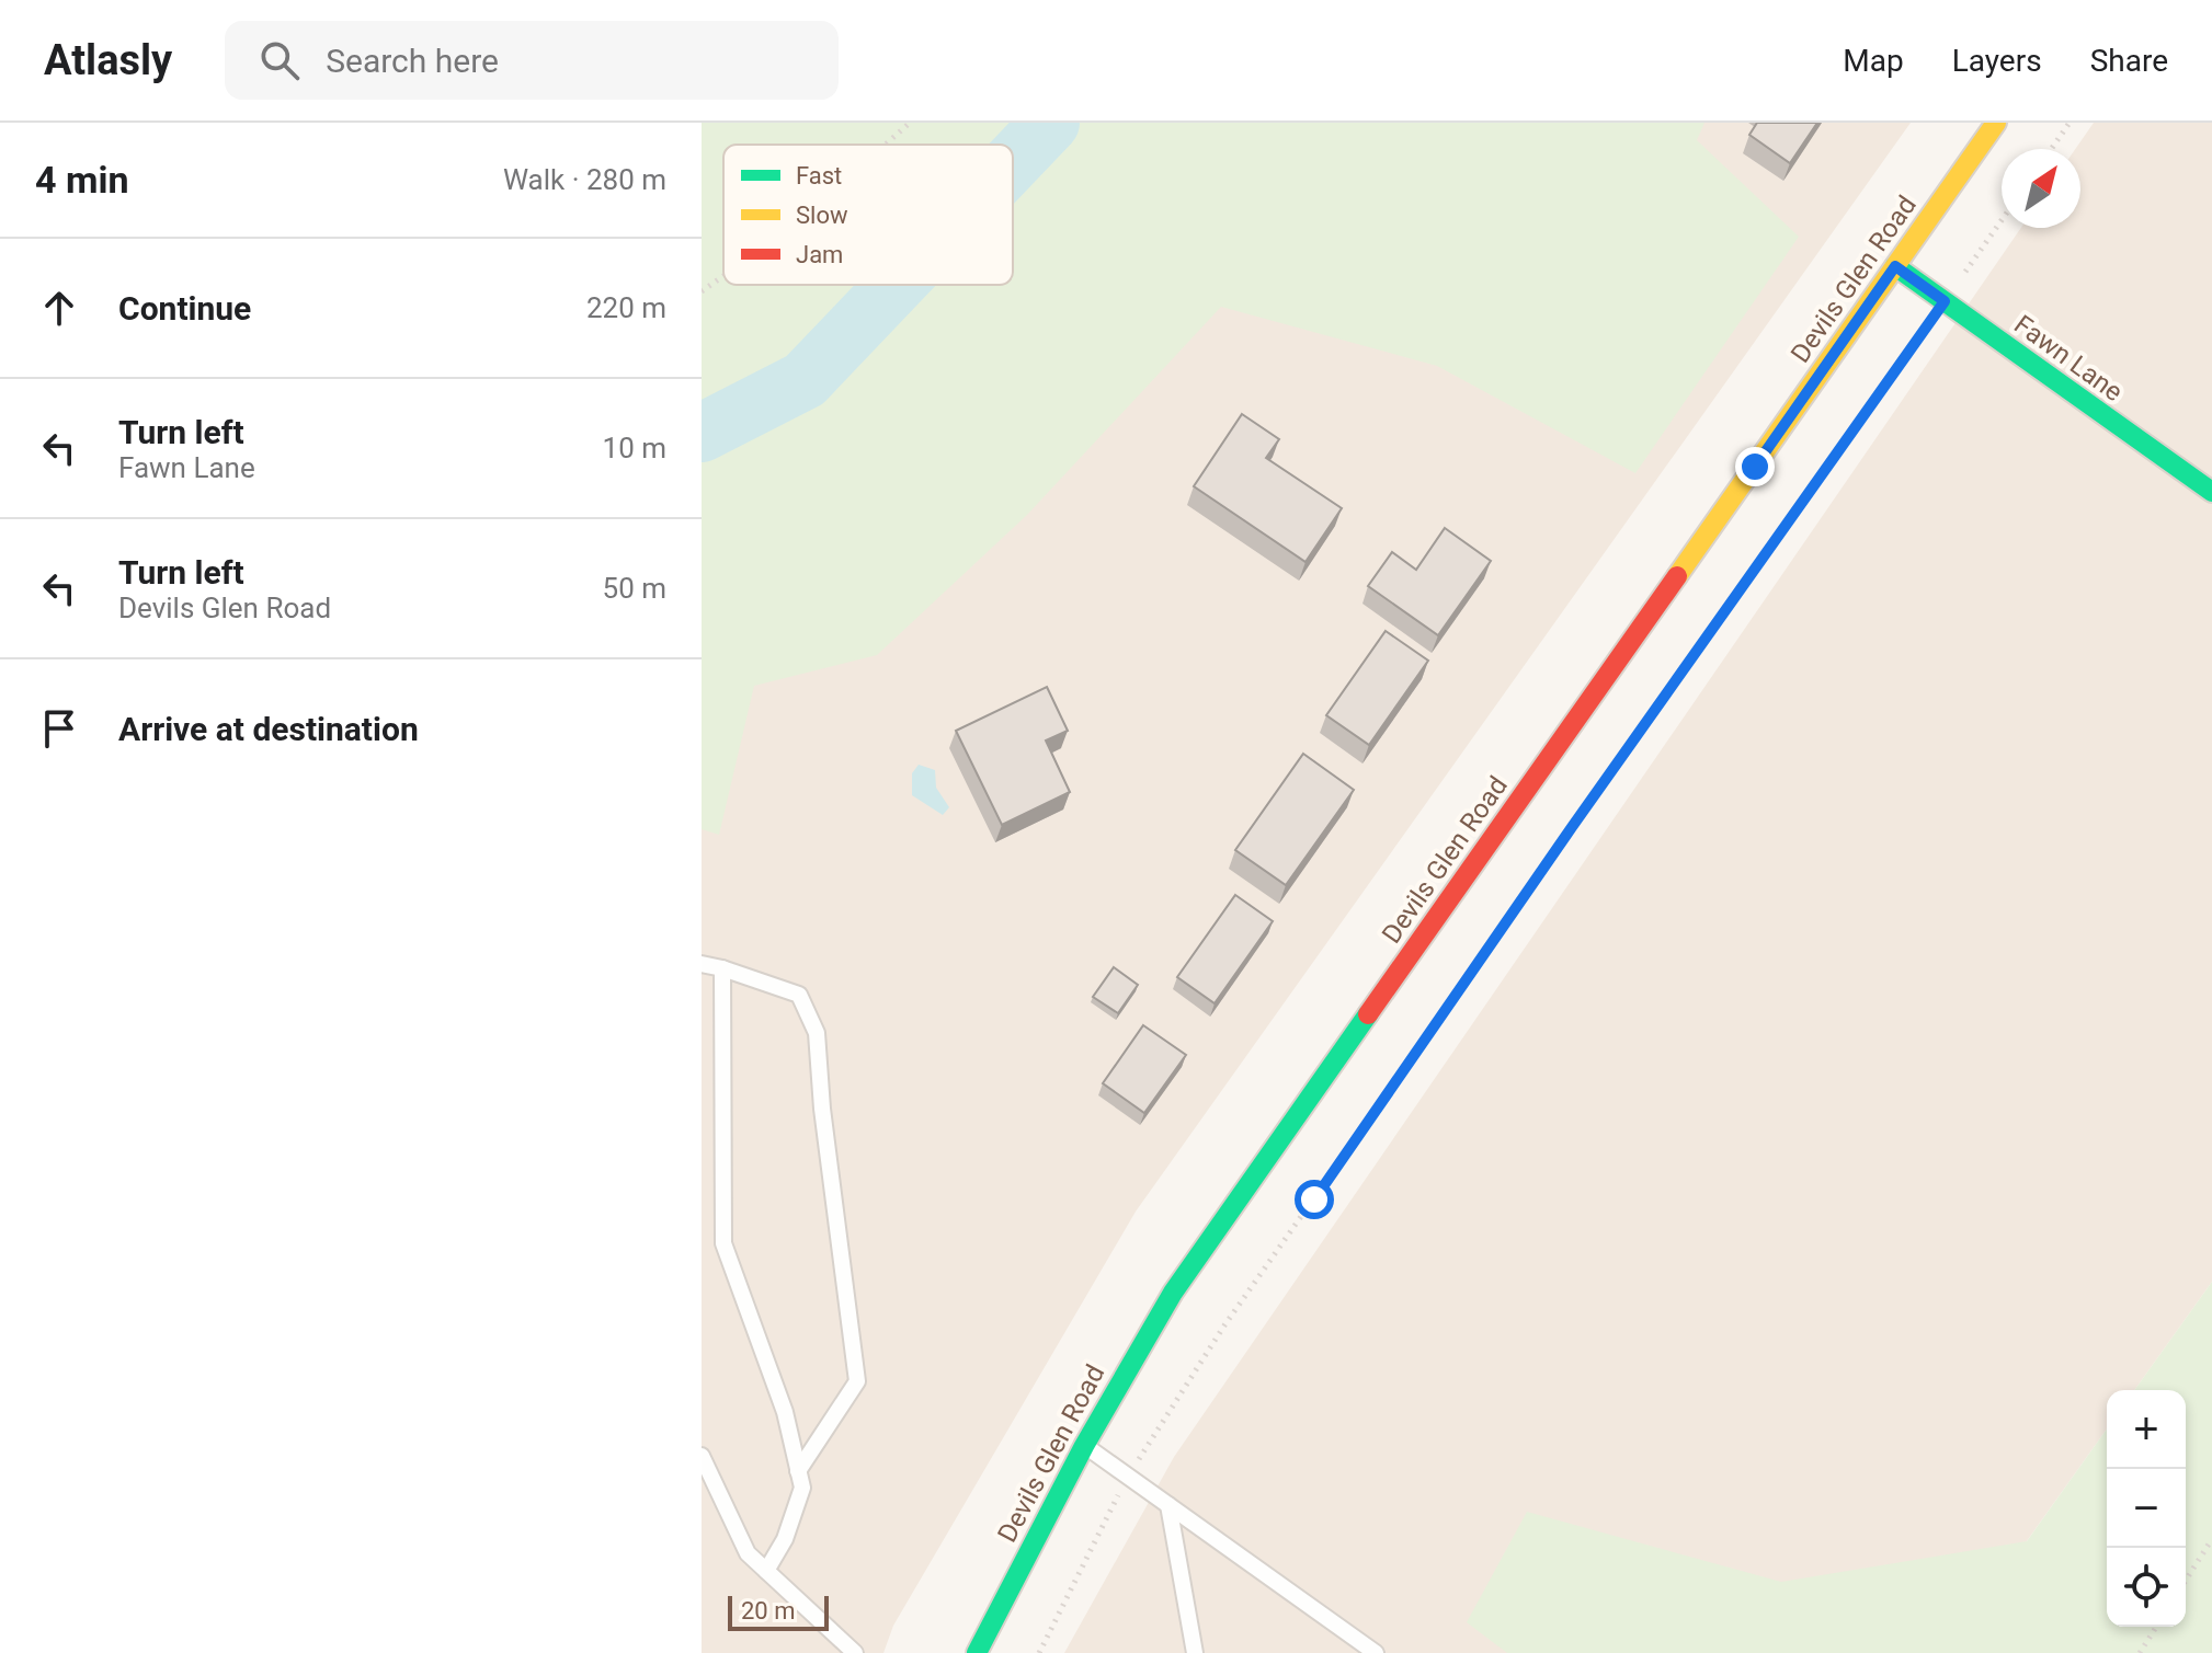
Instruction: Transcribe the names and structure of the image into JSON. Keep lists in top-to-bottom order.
{
  "streets": {
    "main road": ["Devils Glen Road", "Fawn Lane"]
  },
  "crossings": [
    ["Devils Glen Road", "Fawn Lane"]
  ],
  "legend": ["Fast", "Slow", "Jam"],
  "scale_bar": "20 m",
  "north": "top right",
  "page": {
    "header": "Atlasly",
    "search": "Search here",
    "nav": ["Map", "Layers", "Share"],
    "heading": ["4 min", "Walk · 280 m"],
    "list": [
      ["Continue", "220 m"],
      ["Turn left", "Fawn Lane", "10 m"],
      ["Turn left", "Devils Glen Road", "50 m"],
      "Arrive at destination"
    ],
    "map_buttons": ["+", "−"],
    "scale": "20 m"
  }
}
